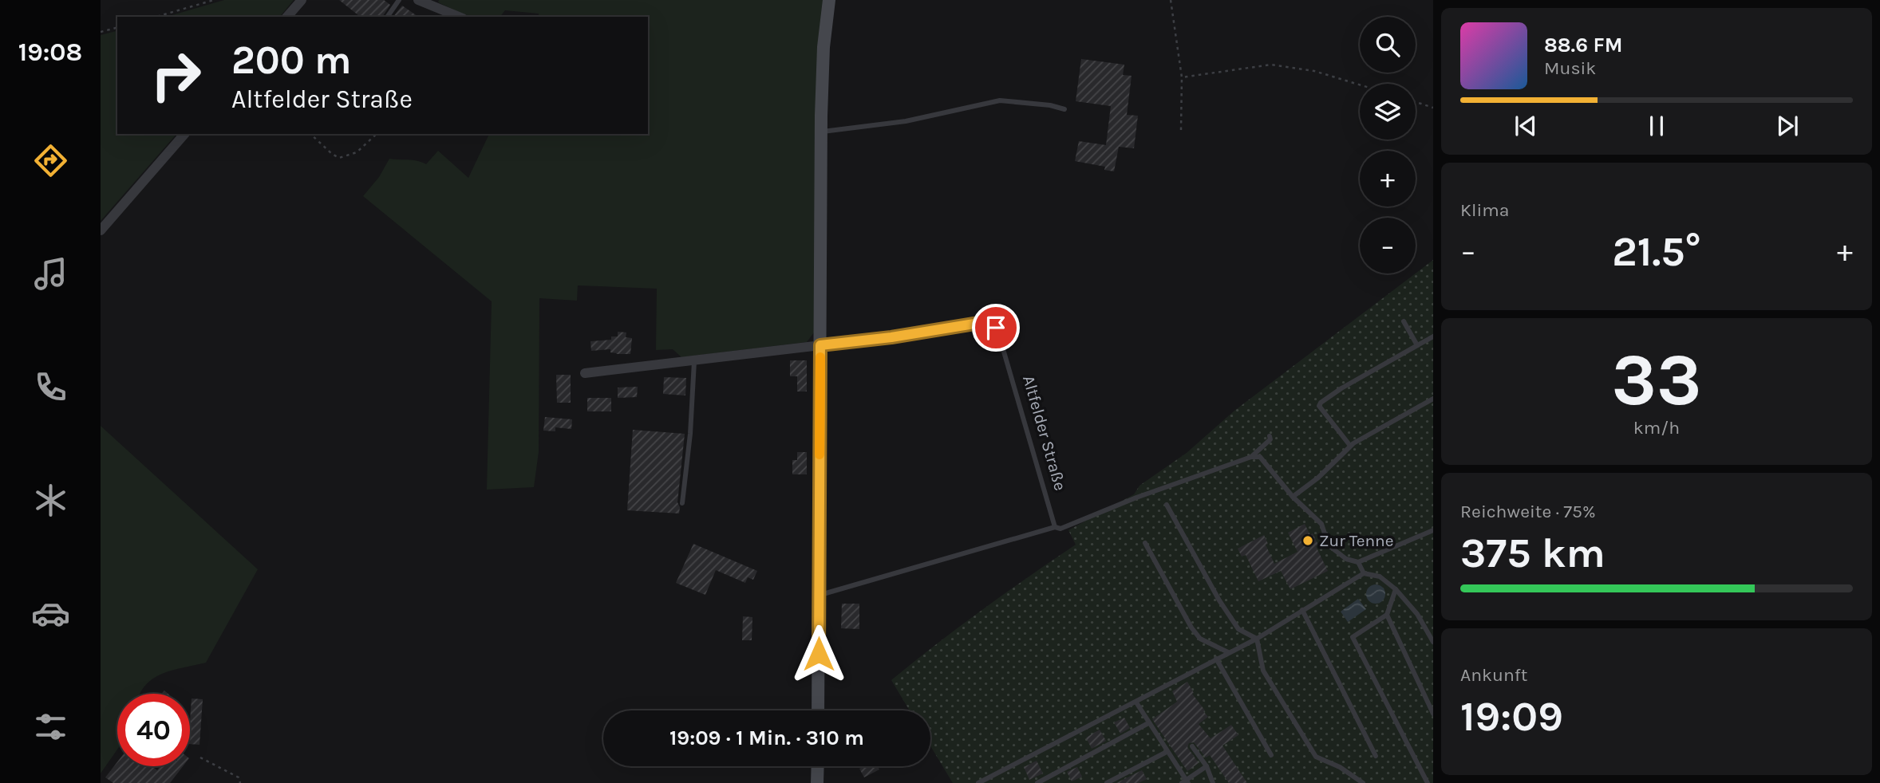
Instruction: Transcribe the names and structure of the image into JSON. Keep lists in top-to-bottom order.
{
  "streets": {
    "street": ["Altfelder Straße"]
  },
  "places": ["Zur Tenne"],
  "page": {
    "tabs": "19:08",
    "map_buttons": ["+", "−"],
    "turn": ["200 m", "Altfelder Straße"],
    "song": ["88.6 FM", "Musik"],
    "tile": [
      "Klima",
      ["33", "km/h"],
      ["Reichweite · 75%", "375 km"],
      ["Ankunft", "19:09"]
    ],
    "heat": ["−", "21.5°", "+"],
    "limit": "40",
    "trip": "19:09 · 1 Min. · 310 m"
  }
}
